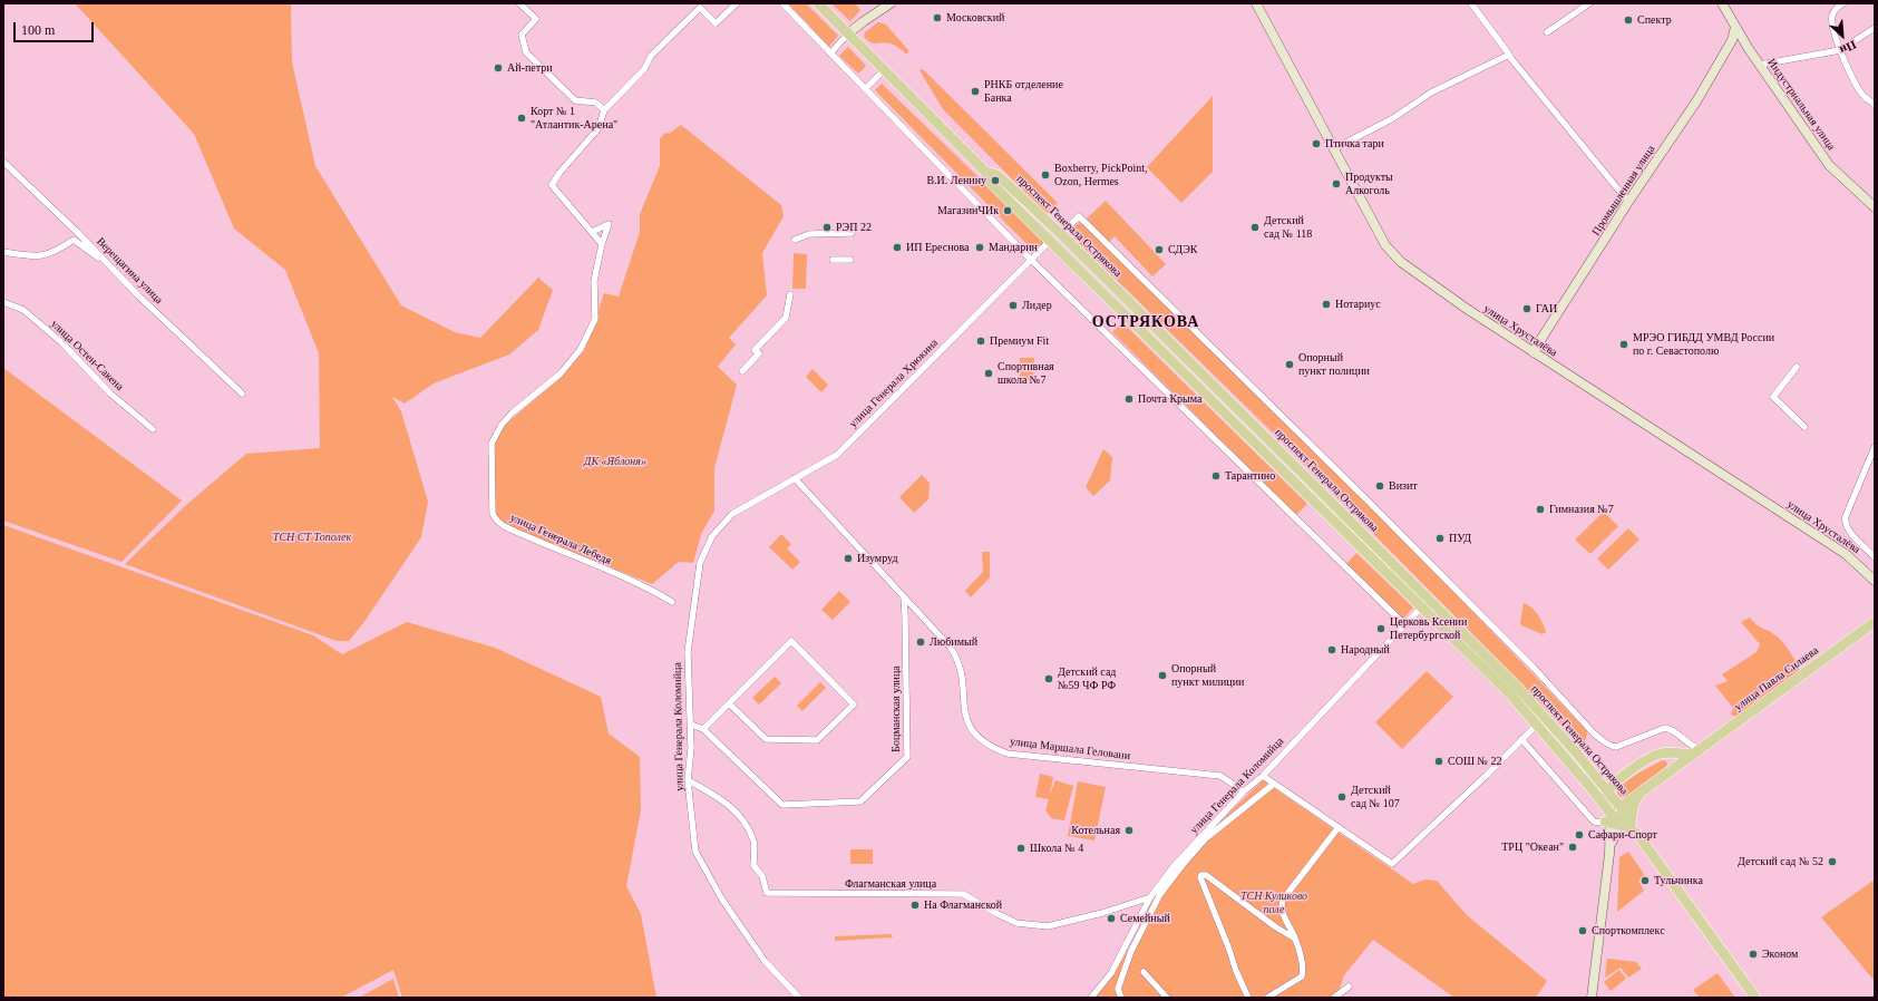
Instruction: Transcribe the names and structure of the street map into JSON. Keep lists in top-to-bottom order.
{
  "streets": {
    "main road": [
      "Индустриальная улица",
      "Промышленная улица",
      "проспект Генерала Острякова",
      "улица Хрусталёва",
      "улица Павла Силаева"
    ],
    "street": [
      "Верещагина улица",
      "улица Остен-Сакена",
      "улица Генерала Хрюкина",
      "улица Генерала Лебедя",
      "Боцманская улица",
      "улица Генерала Коломийца",
      "улица Маршала Геловани",
      "Флагманская улица"
    ]
  },
  "crossings": [
    ["Индустриальная улица", "Промышленная улица"],
    ["Промышленная улица", "улица Хрусталёва"],
    ["проспект Генерала Острякова", "улица Генерала Хрюкина"],
    ["проспект Генерала Острякова", "улица Павла Силаева"],
    ["проспект Генерала Острякова", "улица Генерала Коломийца"],
    ["улица Генерала Хрюкина", "улица Генерала Коломийца"],
    ["улица Генерала Хрюкина", "улица Маршала Геловани"],
    ["Боцманская улица", "улица Маршала Геловани"],
    ["улица Генерала Коломийца", "улица Маршала Геловани"],
    ["улица Генерала Коломийца", "Флагманская улица"]
  ],
  "districts": ["ОСТРЯКОВА"],
  "parks": ["ДК «Яблоня»", "ТСН СТ Тополек", "ТСН Куликово поле"],
  "places": [
    "Московский",
    "Спектр",
    "Ай-петри",
    "РНКБ отделение Банка",
    "Корт № 1 \"Атлантик-Арена\"",
    "Птичка тари",
    "Boxberry, PickPoint, Ozon, Hermes",
    "В.И. Ленину",
    "Продукты Алкоголь",
    "МагазинЧИк",
    "РЭП 22",
    "Детский сад № 118",
    "ИП Ереснова",
    "Мандарин",
    "СДЭК",
    "Нотариус",
    "Лидер",
    "ГАИ",
    "Премиум Fit",
    "МРЭО ГИБДД УМВД России по г. Севастополю",
    "Опорный пункт полиции",
    "Спортивная школа №7",
    "Почта Крыма",
    "Тарантино",
    "Визит",
    "Гимназия №7",
    "ПУД",
    "Изумруд",
    "Церковь Ксении Петербургской",
    "Любимый",
    "Народный",
    "Опорный пункт милиции",
    "Детский сад №59 ЧФ РФ",
    "СОШ № 22",
    "Детский сад № 107",
    "Котельная",
    "Сафари-Спорт",
    "ТРЦ \"Океан\"",
    "Школа № 4",
    "Детский сад № 52",
    "Тульчинка",
    "На Флагманской",
    "Семейный",
    "Спорткомплекс",
    "Эконом"
  ],
  "scale_bar": "100 m",
  "north": "bottom right"
}
